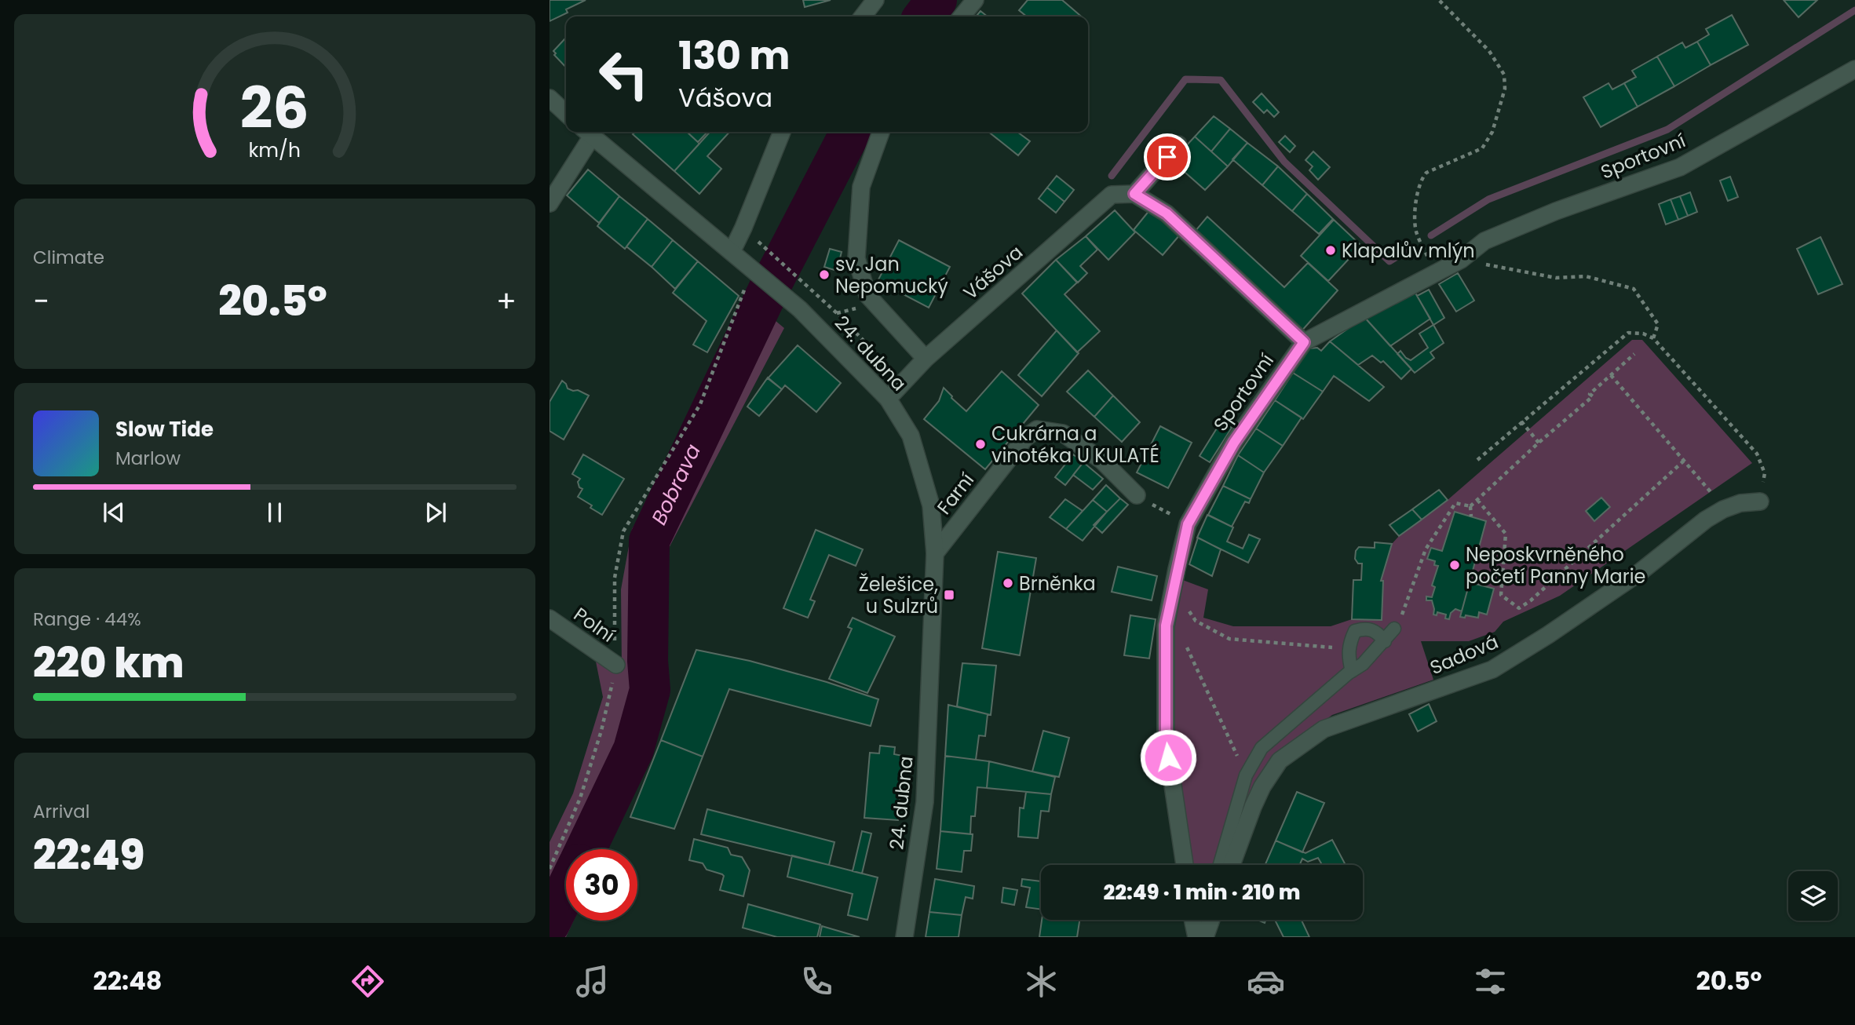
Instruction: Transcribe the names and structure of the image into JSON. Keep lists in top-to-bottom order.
{
  "streets": {
    "street": [
      "Sportovní",
      "Vášova",
      "24. dubna",
      "Farní",
      "Polní",
      "Sadová"
    ]
  },
  "crossings": [
    ["Vášova", "24. dubna"],
    ["24. dubna", "Farní"]
  ],
  "water": ["Bobrava"],
  "places": {
    "other": [
      "Klapalův mlýn",
      "sv. Jan Nepomucký",
      "Cukrárna a vinotéka U KULATÉ",
      "Neposkvrněného početí Panny Marie",
      "Brněnka"
    ],
    "transit": ["Želešice, u Sulzrů"]
  },
  "page": {
    "turn": ["130 m", "Vášova"],
    "tile": [
      "Climate",
      ["Range · 44%", "220 km"],
      ["Arrival", "22:49"]
    ],
    "heat": ["−", "20.5°", "+"],
    "song": ["Slow Tide", "Marlow"],
    "limit": "30",
    "trip": "22:49 · 1 min · 210 m",
    "tabs": ["22:48", "20.5°"],
    "gauge": ["26", "km/h"]
  }
}
